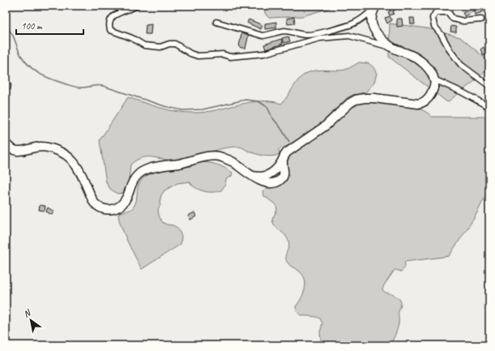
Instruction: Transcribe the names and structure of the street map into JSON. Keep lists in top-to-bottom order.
{
  "scale_bar": "100 m",
  "north": "top left"
}
